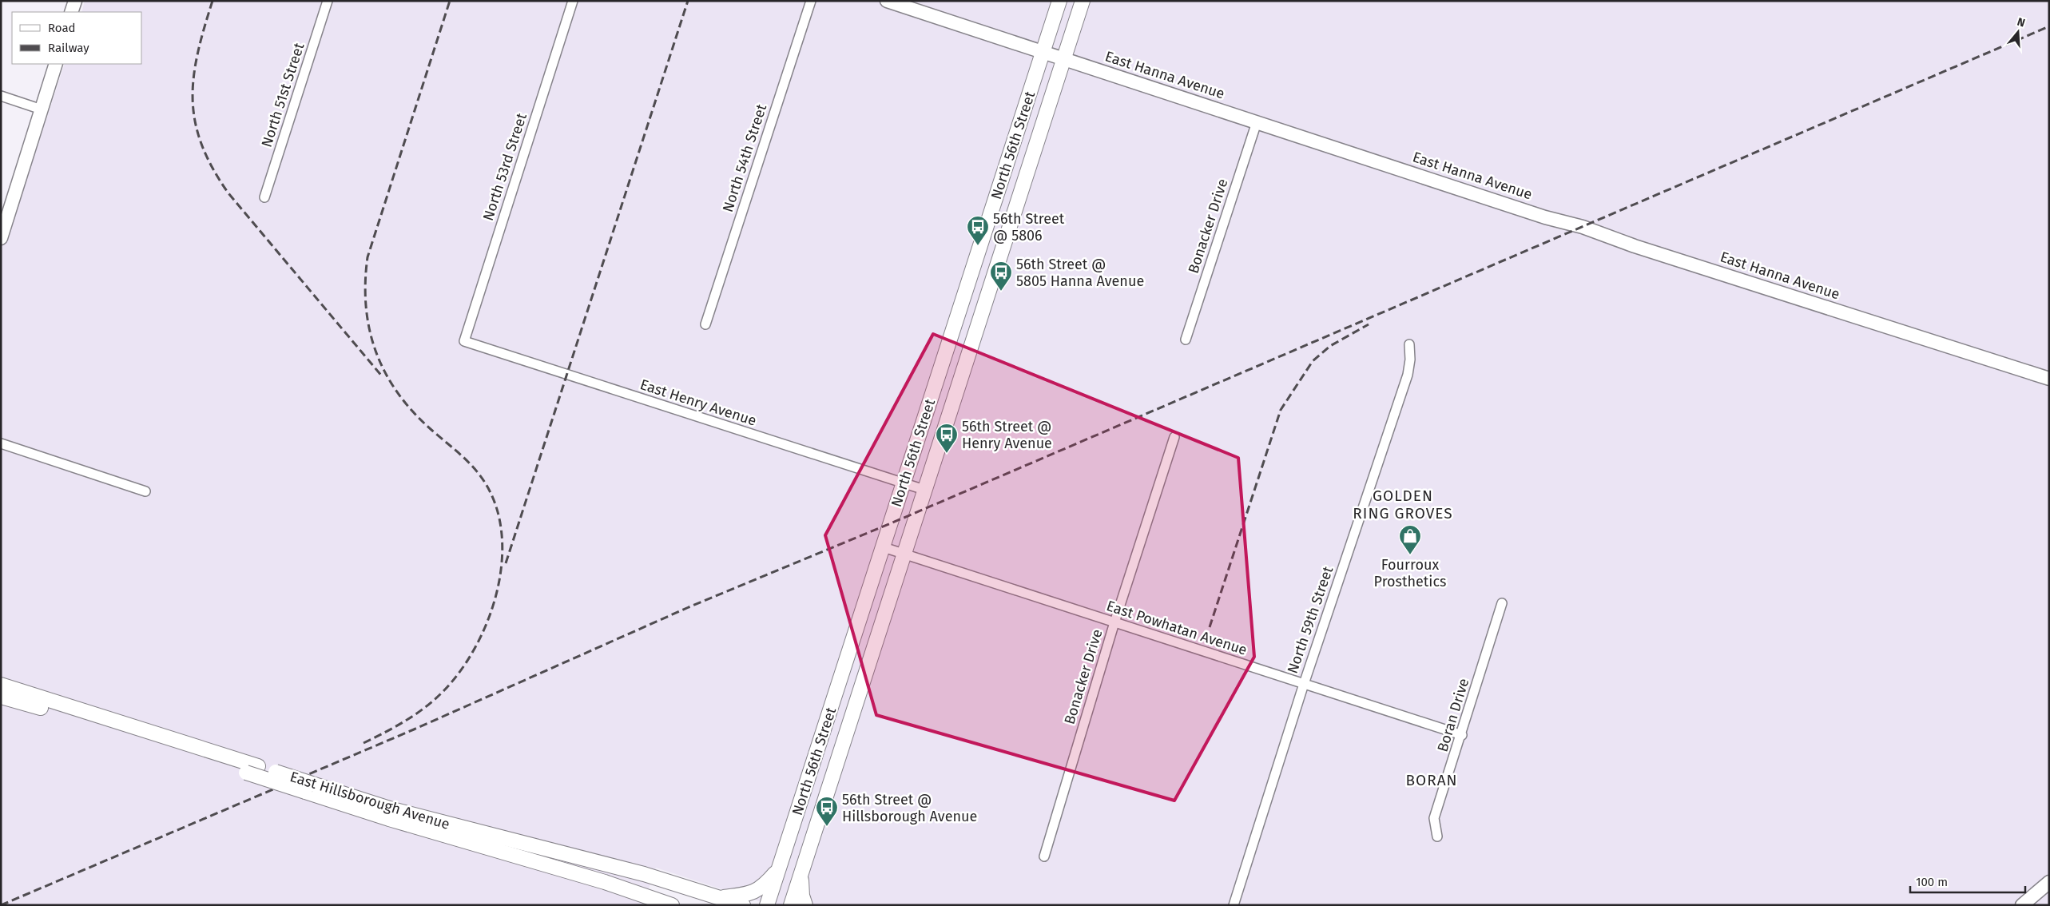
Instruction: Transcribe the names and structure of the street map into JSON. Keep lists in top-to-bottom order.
{
  "streets": {
    "main road": ["North 56th Street", "East Hillsborough Avenue"],
    "street": [
      "East Hanna Avenue",
      "North 51st Street",
      "North 54th Street",
      "North 53rd Street",
      "Bonacker Drive",
      "East Henry Avenue",
      "North 59th Street",
      "East Powhatan Avenue",
      "Boran Drive"
    ]
  },
  "crossings": [
    ["East Hanna Avenue", "North 56th Street"],
    ["East Hanna Avenue", "Bonacker Drive"],
    ["North 56th Street", "East Henry Avenue"],
    ["North 56th Street", "East Powhatan Avenue"],
    ["North 53rd Street", "East Henry Avenue"],
    ["Bonacker Drive", "East Powhatan Avenue"],
    ["North 59th Street", "East Powhatan Avenue"],
    ["East Powhatan Avenue", "Boran Drive"]
  ],
  "districts": ["GOLDEN RING GROVES", "BORAN"],
  "places": {
    "bus stop": [
      "56th Street @ 5806",
      "56th Street @ 5805 Hanna Avenue",
      "56th Street @ Henry Avenue",
      "56th Street @ Hillsborough Avenue"
    ],
    "shop": ["Fourroux Prosthetics"]
  },
  "legend": ["Road", "Railway"],
  "scale_bar": "100 m",
  "north": "top"
}
